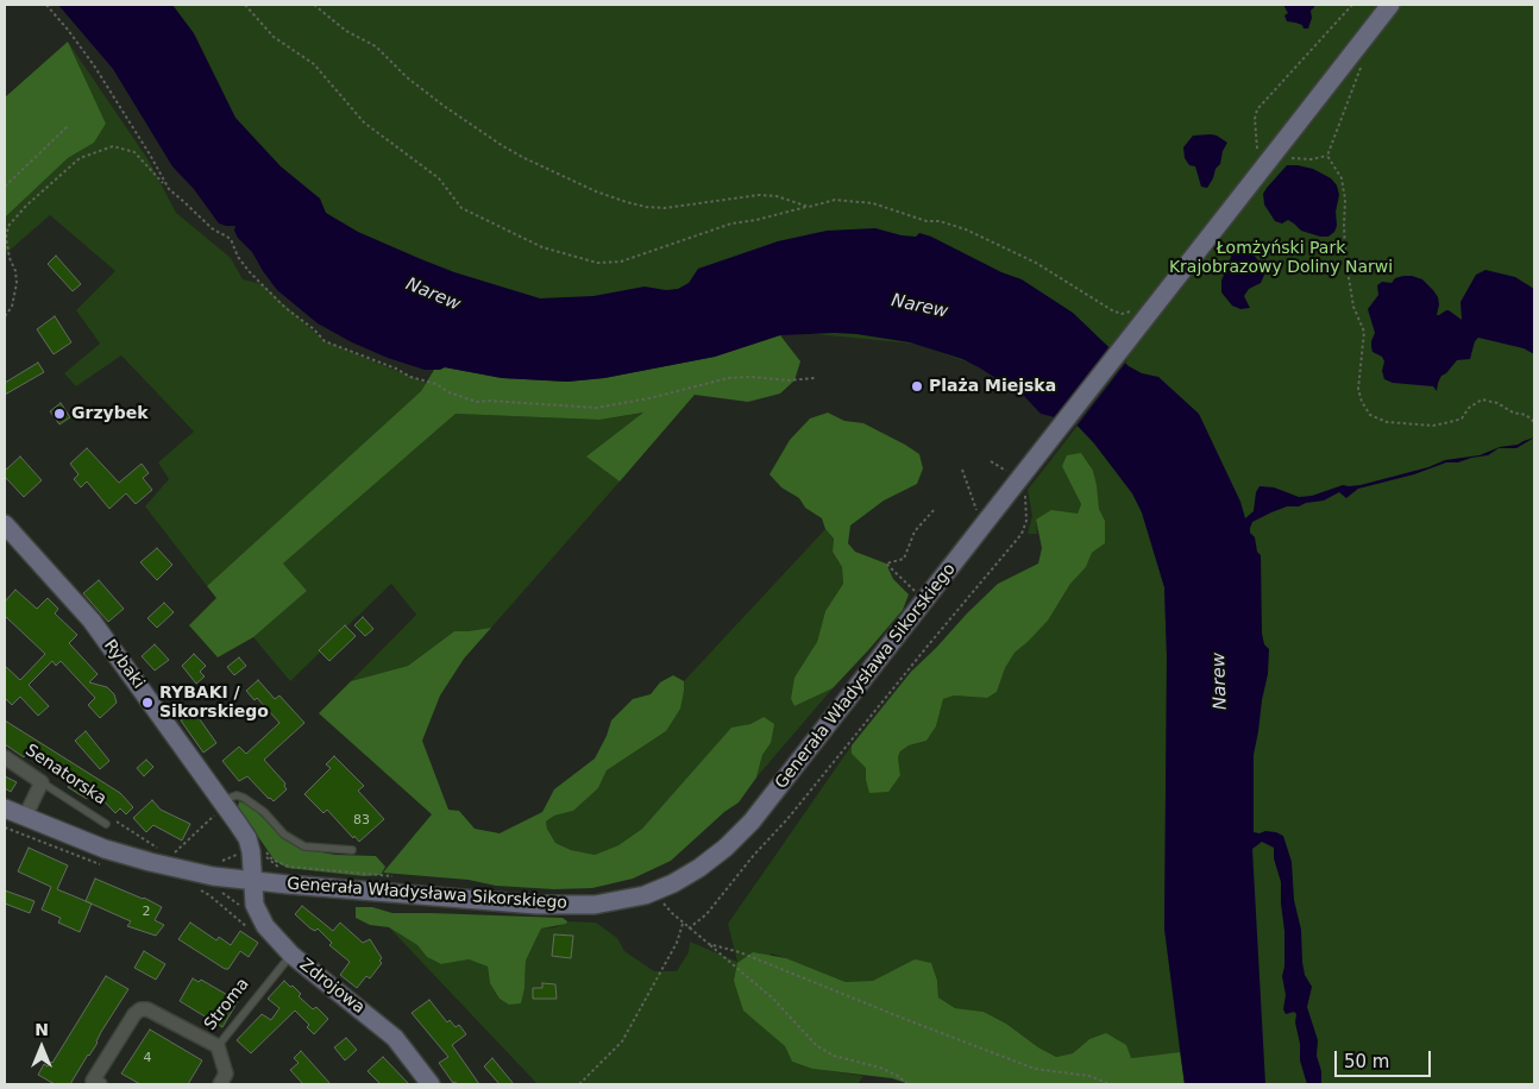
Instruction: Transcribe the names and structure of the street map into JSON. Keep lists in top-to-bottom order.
{
  "streets": {
    "street": [
      "Rybaki",
      "Generała Władysława Sikorskiego",
      "Senatorska",
      "Zdrojowa",
      "Stroma"
    ]
  },
  "crossings": [
    ["Rybaki", "Generała Władysława Sikorskiego"],
    ["Rybaki", "Zdrojowa"],
    ["Generała Władysława Sikorskiego", "Zdrojowa"],
    ["Zdrojowa", "Stroma"]
  ],
  "water": ["Narew"],
  "parks": ["Łomżyński Park Krajobrazowy Doliny Narwi"],
  "places": ["Plaża Miejska", "Grzybek", "RYBAKI / Sikorskiego"],
  "house_numbers": ["83", "2", "4"],
  "scale_bar": "50 m",
  "north": "top"
}
